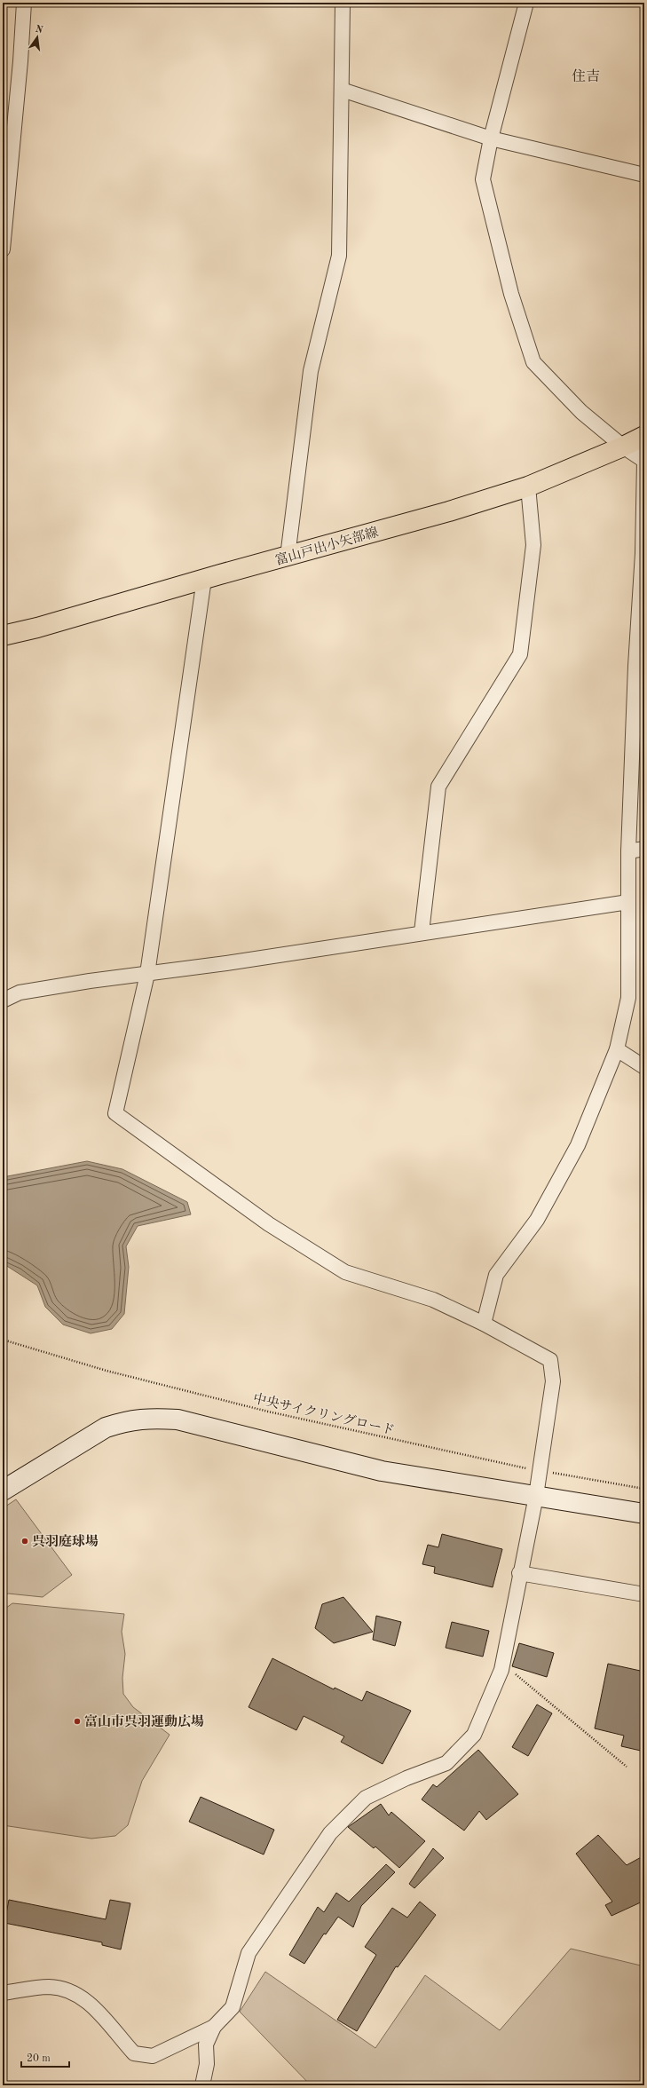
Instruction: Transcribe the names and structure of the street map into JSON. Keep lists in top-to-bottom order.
{
  "streets": {
    "main road": ["富山戸出小矢部線"],
    "path": ["中央サイクリングロード"]
  },
  "districts": ["住吉"],
  "places": ["呉羽庭球場", "富山市呉羽運動広場"],
  "scale_bar": "20 m",
  "north": "top"
}
